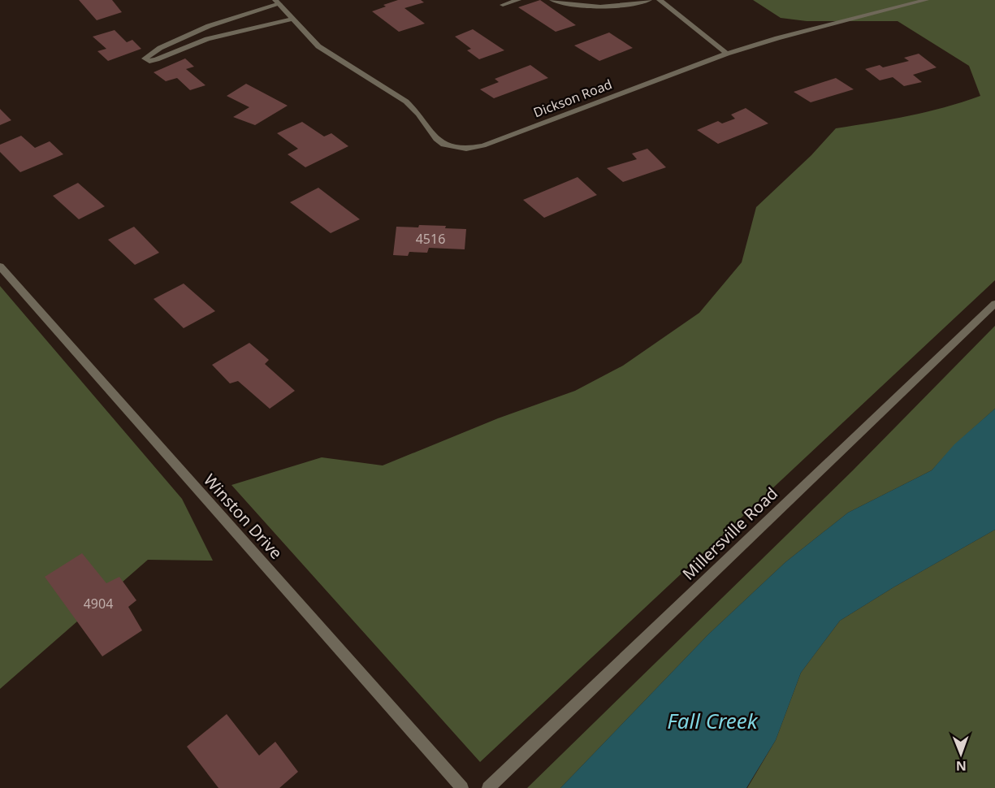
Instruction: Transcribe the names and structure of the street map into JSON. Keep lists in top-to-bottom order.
{
  "streets": {
    "street": ["Dickson Road", "Winston Drive", "Millersville Road"]
  },
  "water": ["Fall Creek"],
  "house_numbers": ["4516", "4904"],
  "north": "bottom"
}
